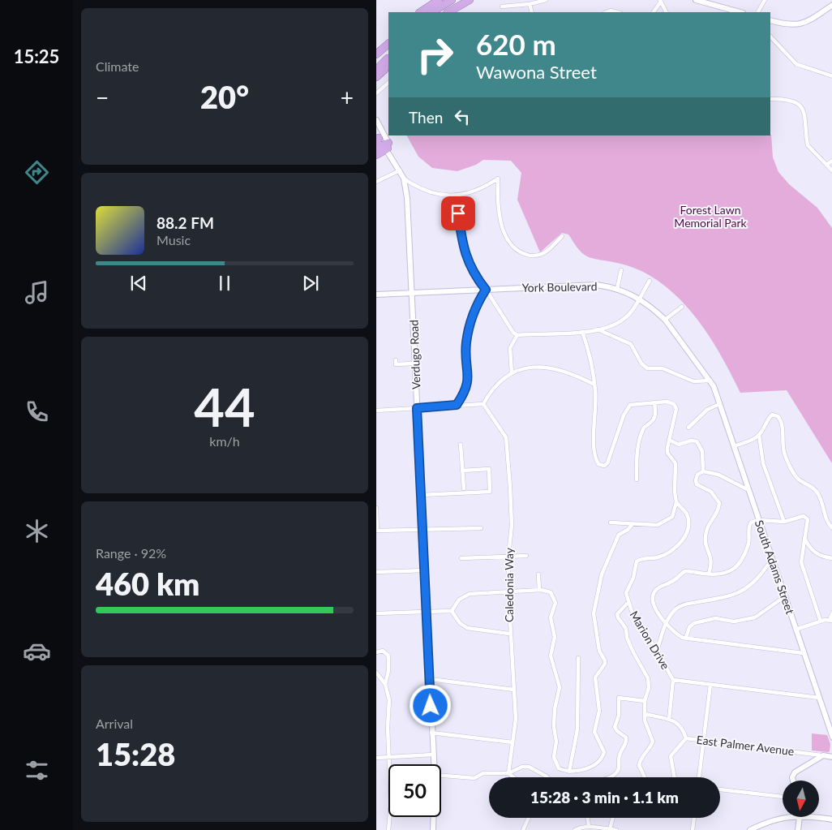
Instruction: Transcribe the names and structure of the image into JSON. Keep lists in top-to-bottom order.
{
  "streets": {
    "main road": [
      "York Boulevard",
      "Verdugo Road",
      "South Adams Street",
      "East Palmer Avenue"
    ],
    "street": ["Caledonia Way", "Marion Drive"]
  },
  "crossings": [
    ["York Boulevard", "Verdugo Road"],
    ["York Boulevard", "South Adams Street"],
    ["Marion Drive", "East Palmer Avenue"]
  ],
  "parks": ["Forest Lawn Memorial Park"],
  "north": "bottom",
  "page": {
    "tabs": "15:25",
    "tile": [
      "Climate",
      ["44", "km/h"],
      ["Range · 92%", "460 km"],
      ["Arrival", "15:28"]
    ],
    "turn": ["620 m", "Wawona Street"],
    "heat": ["−", "20°", "+"],
    "then": "Then",
    "song": ["88.2 FM", "Music"],
    "limit": "50",
    "trip": "15:28 · 3 min · 1.1 km"
  }
}
